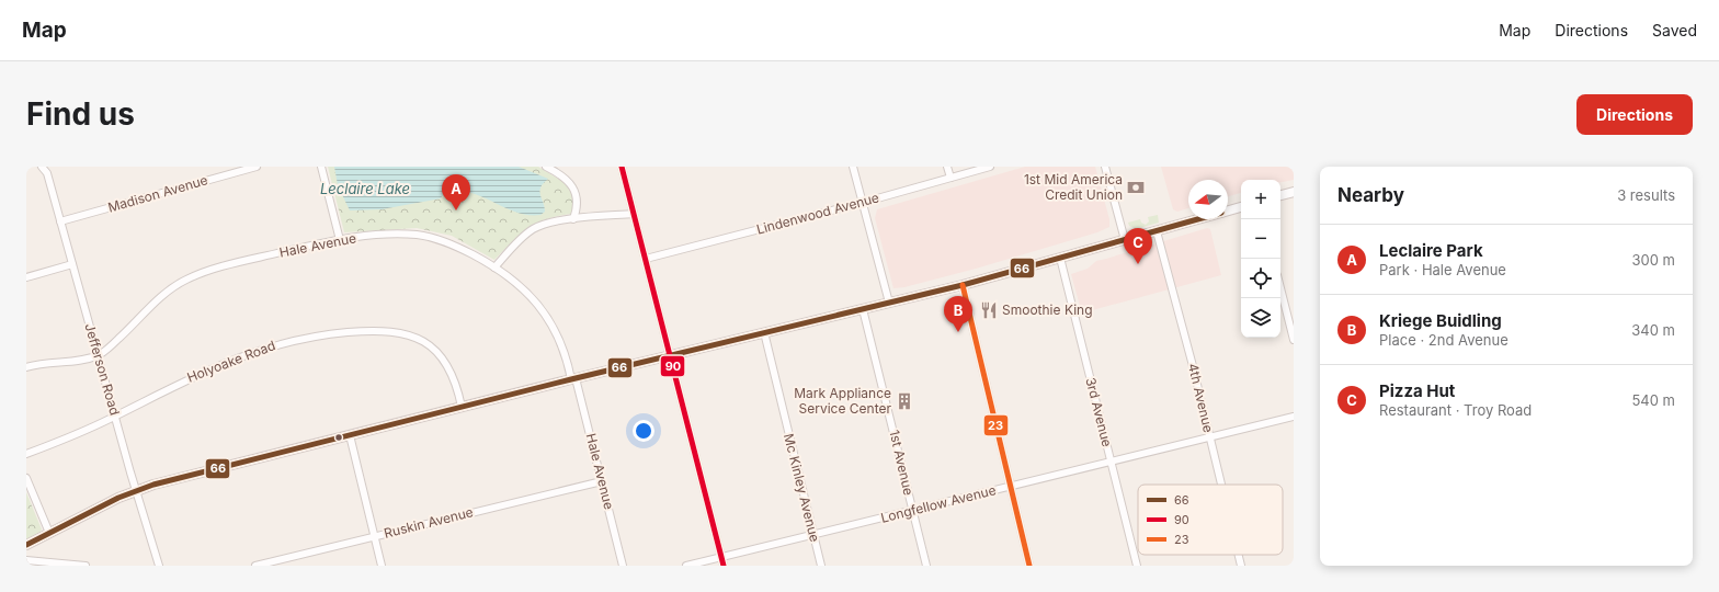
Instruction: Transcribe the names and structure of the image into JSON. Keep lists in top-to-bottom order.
{
  "streets": {
    "street": [
      "Madison Avenue",
      "Lindenwood Avenue",
      "Hale Avenue",
      "Holyoake Road",
      "Jefferson Road",
      "4th Avenue",
      "3rd Avenue",
      "1st Avenue",
      "Mc Kinley Avenue",
      "Longfellow Avenue",
      "Ruskin Avenue"
    ]
  },
  "crossings": [
    ["Madison Avenue", "Jefferson Road"],
    ["Hale Avenue", "Jefferson Road"],
    ["Hale Avenue", "Ruskin Avenue"],
    ["Holyoake Road", "Jefferson Road"],
    ["4th Avenue", "Longfellow Avenue"],
    ["3rd Avenue", "Longfellow Avenue"],
    ["1st Avenue", "Longfellow Avenue"],
    ["Mc Kinley Avenue", "Longfellow Avenue"]
  ],
  "water": ["Leclaire Lake"],
  "places": {
    "bank": ["1st Mid America Credit Union"],
    "restaurant": ["Smoothie King"],
    "building": ["Mark Appliance Service Center"]
  },
  "lines": ["transit line 90", "transit line 66", "transit line 23"],
  "legend": ["66", "90", "23"],
  "north": "left",
  "page": {
    "header": "Map",
    "nav": ["Map", "Directions", "Saved"],
    "buttons": "Directions",
    "title": "Find us",
    "heading": ["Nearby", "3 results"],
    "pins": ["A", "C", "B"],
    "map_buttons": ["+", "−"],
    "list": [
      {
        "mark": "A",
        "name": "Leclaire Park",
        "note": "Park · Hale Avenue",
        "value": "300 m"
      },
      {
        "mark": "B",
        "name": "Kriege Buidling",
        "note": "Place · 2nd Avenue",
        "value": "340 m"
      },
      {
        "mark": "C",
        "name": "Pizza Hut",
        "note": "Restaurant · Troy Road",
        "value": "540 m"
      }
    ]
  }
}
